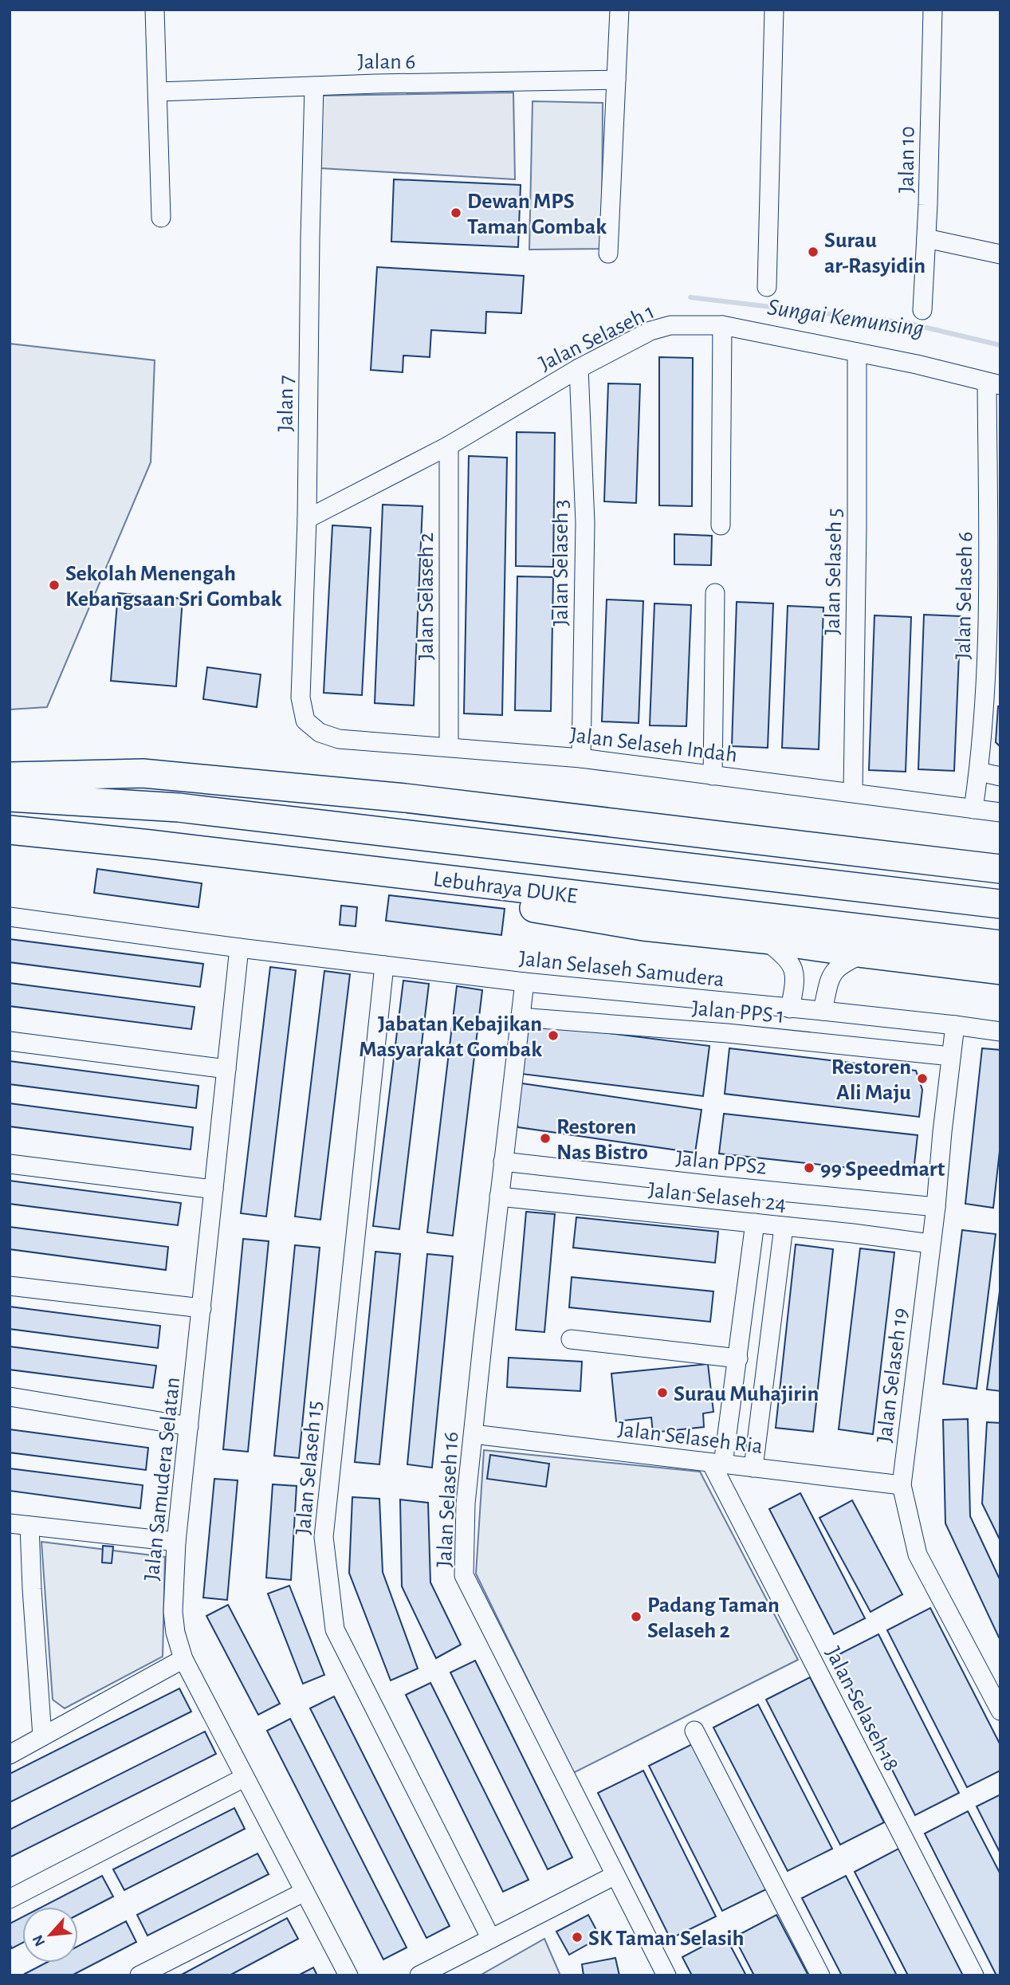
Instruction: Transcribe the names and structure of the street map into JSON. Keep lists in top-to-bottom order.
{
  "streets": {
    "highway": ["Lebuhraya DUKE"],
    "street": [
      "Jalan 6",
      "Jalan 10",
      "Jalan Selaseh 1",
      "Jalan 7",
      "Jalan Selaseh 3",
      "Jalan Selaseh 5",
      "Jalan Selaseh 6",
      "Jalan Selaseh 2",
      "Jalan Selaseh Indah",
      "Jalan Selaseh Samudera",
      "Jalan PPS 1",
      "Jalan PPS2",
      "Jalan Selaseh 24",
      "Jalan Selaseh 19",
      "Jalan Selaseh Ria",
      "Jalan Selaseh 15",
      "Jalan Samudera Selatan",
      "Jalan Selaseh 16",
      "Jalan Selaseh 18"
    ]
  },
  "crossings": [
    ["Jalan 6", "Jalan 7"],
    ["Jalan Selaseh 1", "Jalan 7"],
    ["Jalan Selaseh 1", "Jalan Selaseh 3"],
    ["Jalan Selaseh 1", "Jalan Selaseh 5"],
    ["Jalan Selaseh 1", "Jalan Selaseh 6"],
    ["Jalan Selaseh 1", "Jalan Selaseh 2"],
    ["Jalan 7", "Jalan Selaseh Indah"],
    ["Jalan Selaseh 3", "Jalan Selaseh Indah"],
    ["Jalan Selaseh 5", "Jalan Selaseh Indah"],
    ["Jalan Selaseh 6", "Jalan Selaseh Indah"],
    ["Jalan Selaseh 2", "Jalan Selaseh Indah"],
    ["Jalan Selaseh Samudera", "Jalan Selaseh 19"],
    ["Jalan Selaseh Samudera", "Jalan Selaseh 15"],
    ["Jalan Selaseh Samudera", "Jalan Samudera Selatan"],
    ["Jalan Selaseh Samudera", "Jalan Selaseh 16"],
    ["Jalan PPS 1", "Jalan Selaseh 19"],
    ["Jalan PPS 1", "Jalan Selaseh 16"],
    ["Jalan PPS2", "Jalan Selaseh 19"],
    ["Jalan PPS2", "Jalan Selaseh 16"],
    ["Jalan Selaseh 24", "Jalan Selaseh 19"],
    ["Jalan Selaseh 24", "Jalan Selaseh 16"],
    ["Jalan Selaseh 19", "Jalan Selaseh Ria"],
    ["Jalan Selaseh Ria", "Jalan Selaseh 16"],
    ["Jalan Selaseh Ria", "Jalan Selaseh 18"]
  ],
  "water": ["Sungai Kemunsing"],
  "places": [
    "Dewan MPS Taman Gombak",
    "Surau ar-Rasyidin",
    "Sekolah Menengah Kebangsaan Sri Gombak",
    "Jabatan Kebajikan Masyarakat Gombak",
    "Restoren Ali Maju",
    "Restoren Nas Bistro",
    "99 Speedmart",
    "Surau Muhajirin",
    "Padang Taman Selaseh 2",
    "SK Taman Selasih"
  ],
  "north": "bottom left"
}
